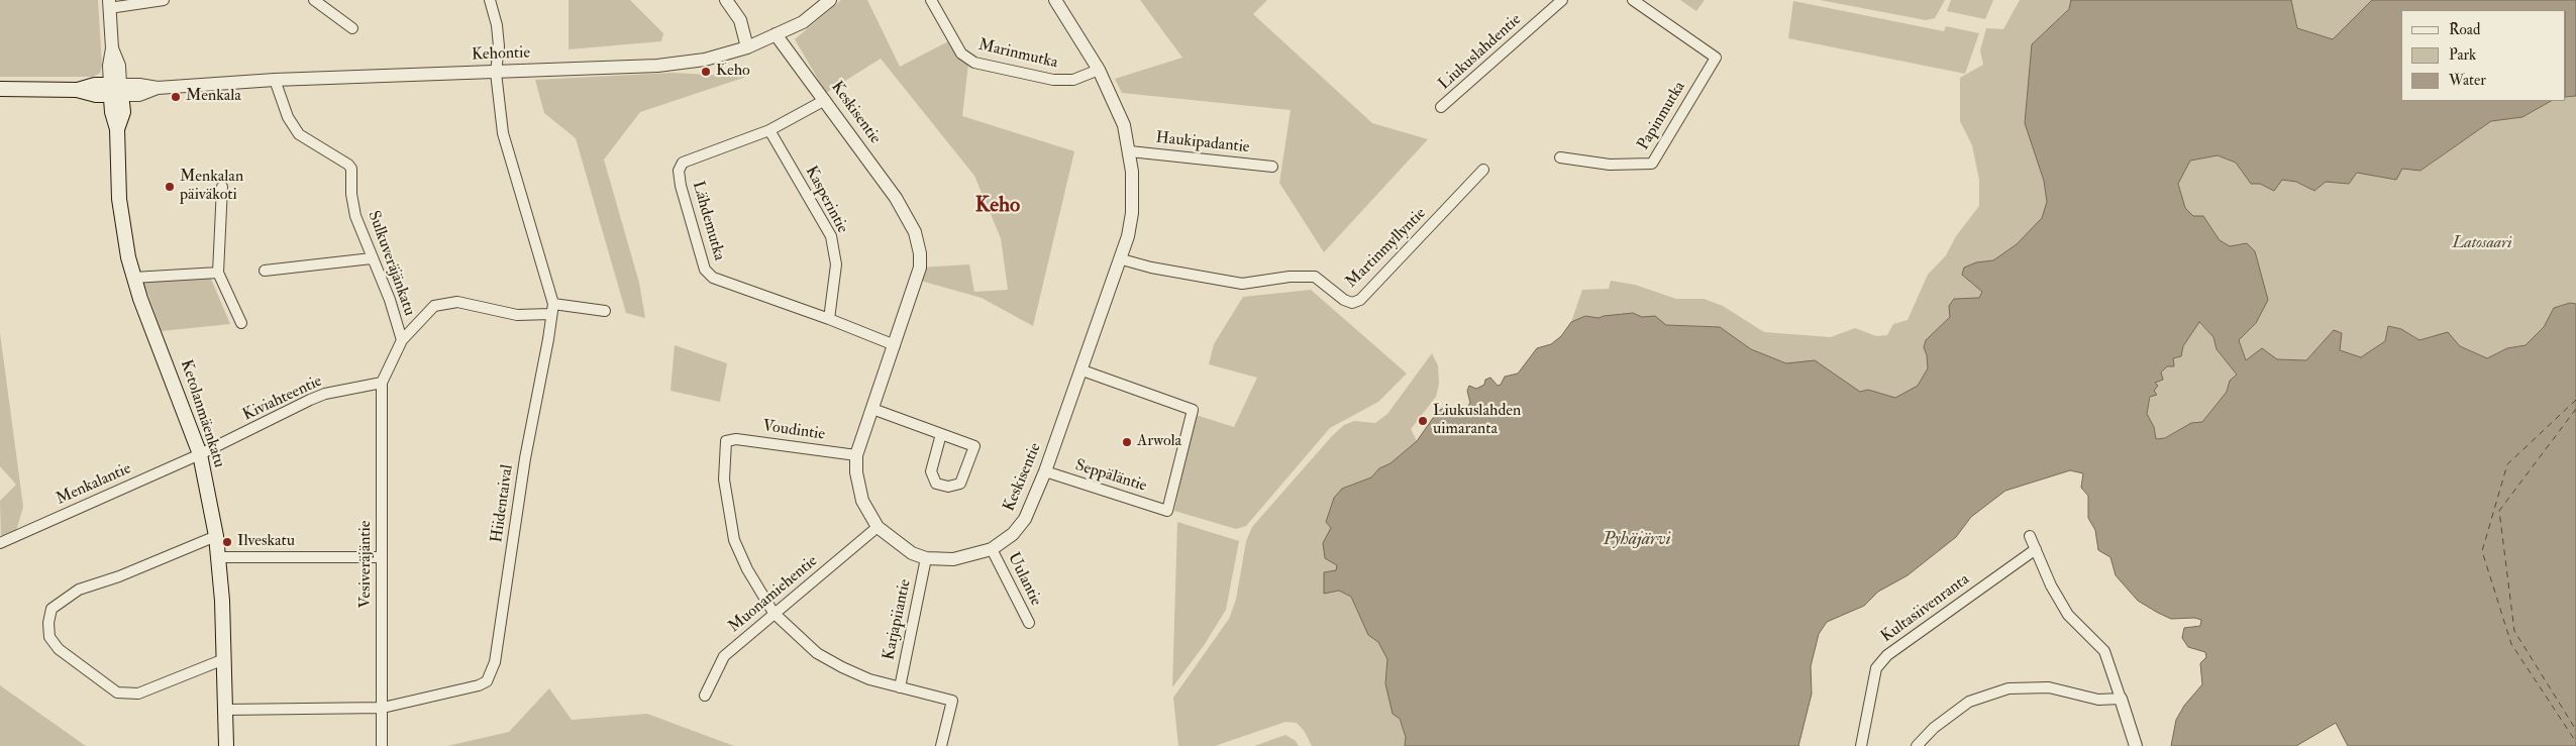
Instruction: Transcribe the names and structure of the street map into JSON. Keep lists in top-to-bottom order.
{
  "streets": {
    "main road": ["Kehontie", "Ketolanmäenkatu"],
    "street": [
      "Liukuslahdentie",
      "Marinmutka",
      "Keskisentie",
      "Papinmutka",
      "Haukipadantie",
      "Kasperintie",
      "Lähdemutka",
      "Martinmyllyntie",
      "Sulkuveräjänkatu",
      "Kiviahteentie",
      "Voudintie",
      "Seppäläntie",
      "Menkalantie",
      "Hiidentaival",
      "Vesiveräjäntie",
      "Uulantie",
      "Muonamiehentie",
      "Kultasiivenranta",
      "Karjapiiantie"
    ]
  },
  "crossings": [
    ["Kehontie", "Keskisentie"],
    ["Kehontie", "Sulkuveräjänkatu"],
    ["Kehontie", "Ketolanmäenkatu"],
    ["Kehontie", "Hiidentaival"],
    ["Marinmutka", "Keskisentie"],
    ["Keskisentie", "Haukipadantie"],
    ["Keskisentie", "Lähdemutka"],
    ["Keskisentie", "Martinmyllyntie"],
    ["Keskisentie", "Voudintie"],
    ["Keskisentie", "Seppäläntie"],
    ["Keskisentie", "Uulantie"],
    ["Keskisentie", "Muonamiehentie"],
    ["Keskisentie", "Karjapiiantie"],
    ["Kasperintie", "Lähdemutka"],
    ["Kiviahteentie", "Ketolanmäenkatu"],
    ["Kiviahteentie", "Menkalantie"],
    ["Kiviahteentie", "Vesiveräjäntie"],
    ["Ketolanmäenkatu", "Menkalantie"],
    ["Ketolanmäenkatu", "Hiidentaival"],
    ["Voudintie", "Muonamiehentie"],
    ["Hiidentaival", "Vesiveräjäntie"]
  ],
  "districts": ["Keho"],
  "water": ["Pyhäjärvi"],
  "parks": ["Latosaari"],
  "places": [
    "Keho",
    "Menkala",
    "Menkalan päiväkoti",
    "Liukuslahden uimaranta",
    "Arwola",
    "Ilveskatu"
  ],
  "legend": ["Road", "Park", "Water"]
}
